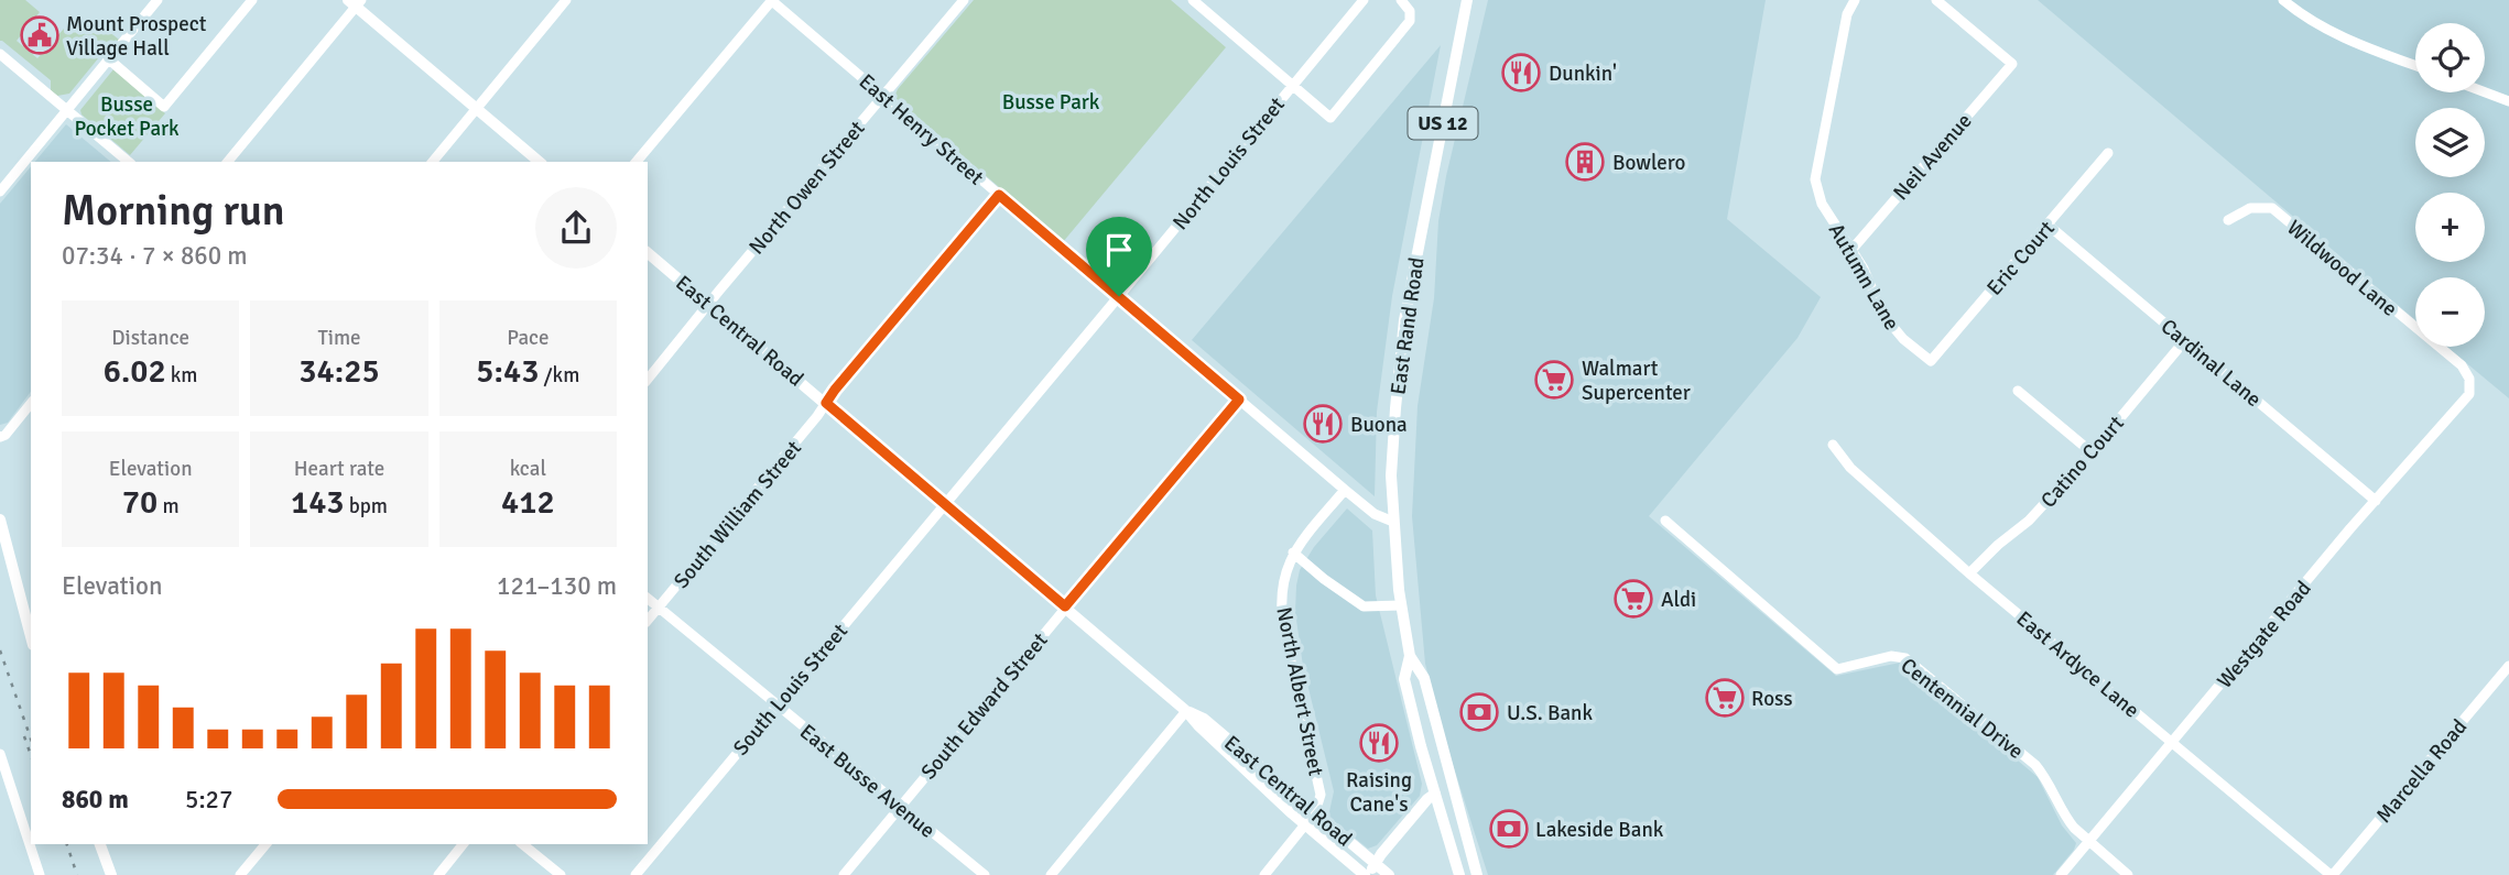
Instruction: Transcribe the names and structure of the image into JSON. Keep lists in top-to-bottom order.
{
  "streets": {
    "main road": ["US 12", "East Rand Road", "East Central Road"],
    "street": [
      "East Henry Street",
      "Neil Avenue",
      "North Louis Street",
      "North Owen Street",
      "Eric Court",
      "Wildwood Lane",
      "Autumn Lane",
      "Cardinal Lane",
      "Catino Court",
      "South William Street",
      "Westgate Road",
      "East Ardyce Lane",
      "South Louis Street",
      "North Albert Street",
      "South Edward Street",
      "Centennial Drive",
      "Marcella Road",
      "East Busse Avenue"
    ]
  },
  "crossings": [
    ["East Henry Street", "North Louis Street"],
    ["East Henry Street", "North Owen Street"],
    ["East Henry Street", "East Rand Road"],
    ["East Henry Street", "South William Street"],
    ["East Henry Street", "North Albert Street"],
    ["East Henry Street", "South Edward Street"],
    ["Neil Avenue", "Autumn Lane"],
    ["North Louis Street", "East Central Road"],
    ["North Louis Street", "South Louis Street"],
    ["North Owen Street", "East Central Road"],
    ["Eric Court", "Autumn Lane"],
    ["Eric Court", "Cardinal Lane"],
    ["Wildwood Lane", "Westgate Road"],
    ["East Central Road", "South William Street"],
    ["East Central Road", "South Louis Street"],
    ["East Central Road", "North Albert Street"],
    ["East Central Road", "South Edward Street"],
    ["Cardinal Lane", "Catino Court"],
    ["Cardinal Lane", "Westgate Road"],
    ["Catino Court", "East Ardyce Lane"],
    ["South William Street", "East Busse Avenue"],
    ["Westgate Road", "East Ardyce Lane"],
    ["Westgate Road", "Centennial Drive"],
    ["East Ardyce Lane", "Marcella Road"],
    ["South Louis Street", "East Busse Avenue"],
    ["South Edward Street", "East Busse Avenue"]
  ],
  "parks": ["Busse Park", "Busse Pocket Park"],
  "places": {
    "public building": ["Mount Prospect Village Hall"],
    "restaurant": ["Dunkin'", "Buona", "Raising Cane's"],
    "building": ["Bowlero"],
    "supermarket": ["Walmart Supercenter", "Aldi", "Ross"],
    "bank": ["U.S. Bank", "Lakeside Bank"]
  },
  "page": {
    "map_buttons": ["+", "−"],
    "heading": ["Morning run", "07:34 · 7 × 860 m"],
    "stats": [
      ["Distance", "6.02 km"],
      ["Time", "34:25"],
      ["Pace", "5:43 /km"],
      ["Elevation", "70 m"],
      ["Heart rate", "143 bpm"],
      ["kcal", "412"]
    ],
    "chart": ["Elevation", "121–130 m"],
    "list": [
      {
        "name": "860 m",
        "note": "5:27"
      }
    ]
  }
}
